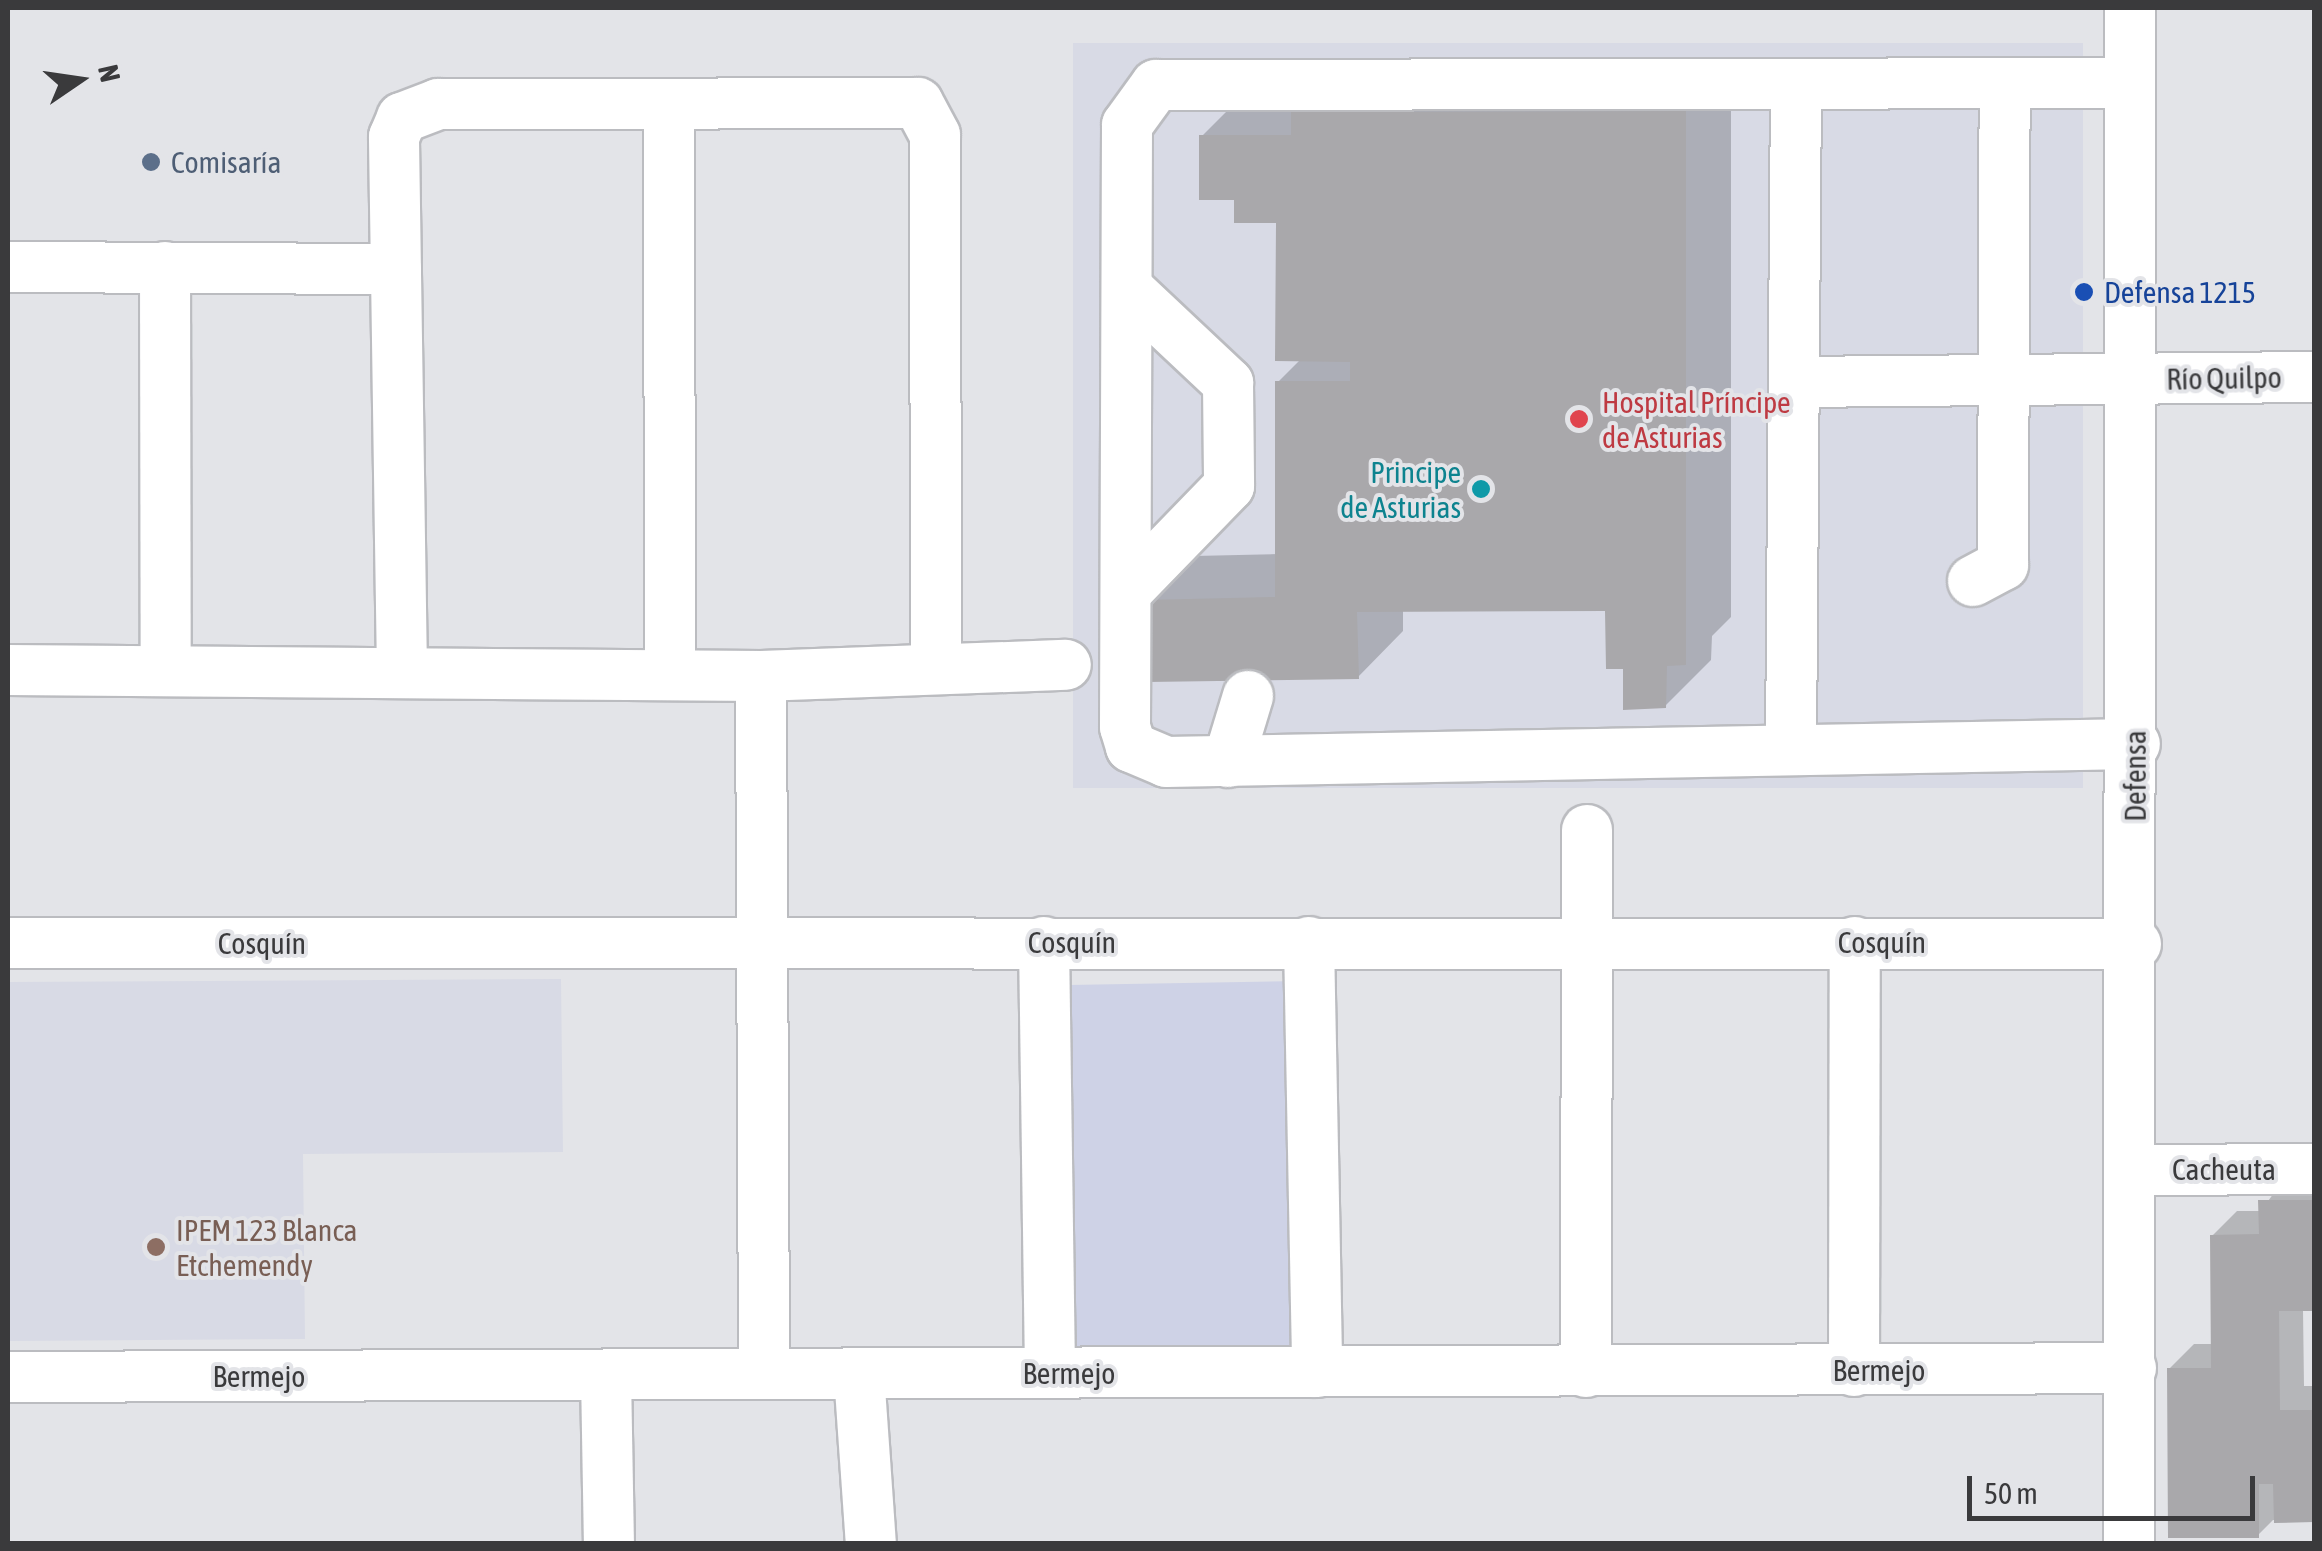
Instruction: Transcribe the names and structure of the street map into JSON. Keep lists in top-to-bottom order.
{
  "streets": {
    "street": [
      "Río Quilpo",
      "Defensa",
      "Cosquín",
      "Cacheuta",
      "Bermejo"
    ]
  },
  "crossings": [
    ["Río Quilpo", "Defensa"],
    ["Defensa", "Cosquín"],
    ["Defensa", "Cacheuta"],
    ["Defensa", "Bermejo"]
  ],
  "places": [
    "Comisaría",
    "Defensa 1215",
    "Hospital Príncipe de Asturias",
    "Principe de Asturias",
    "IPEM 123 Blanca Etchemendy"
  ],
  "scale_bar": "50 m",
  "north": "right"
}
